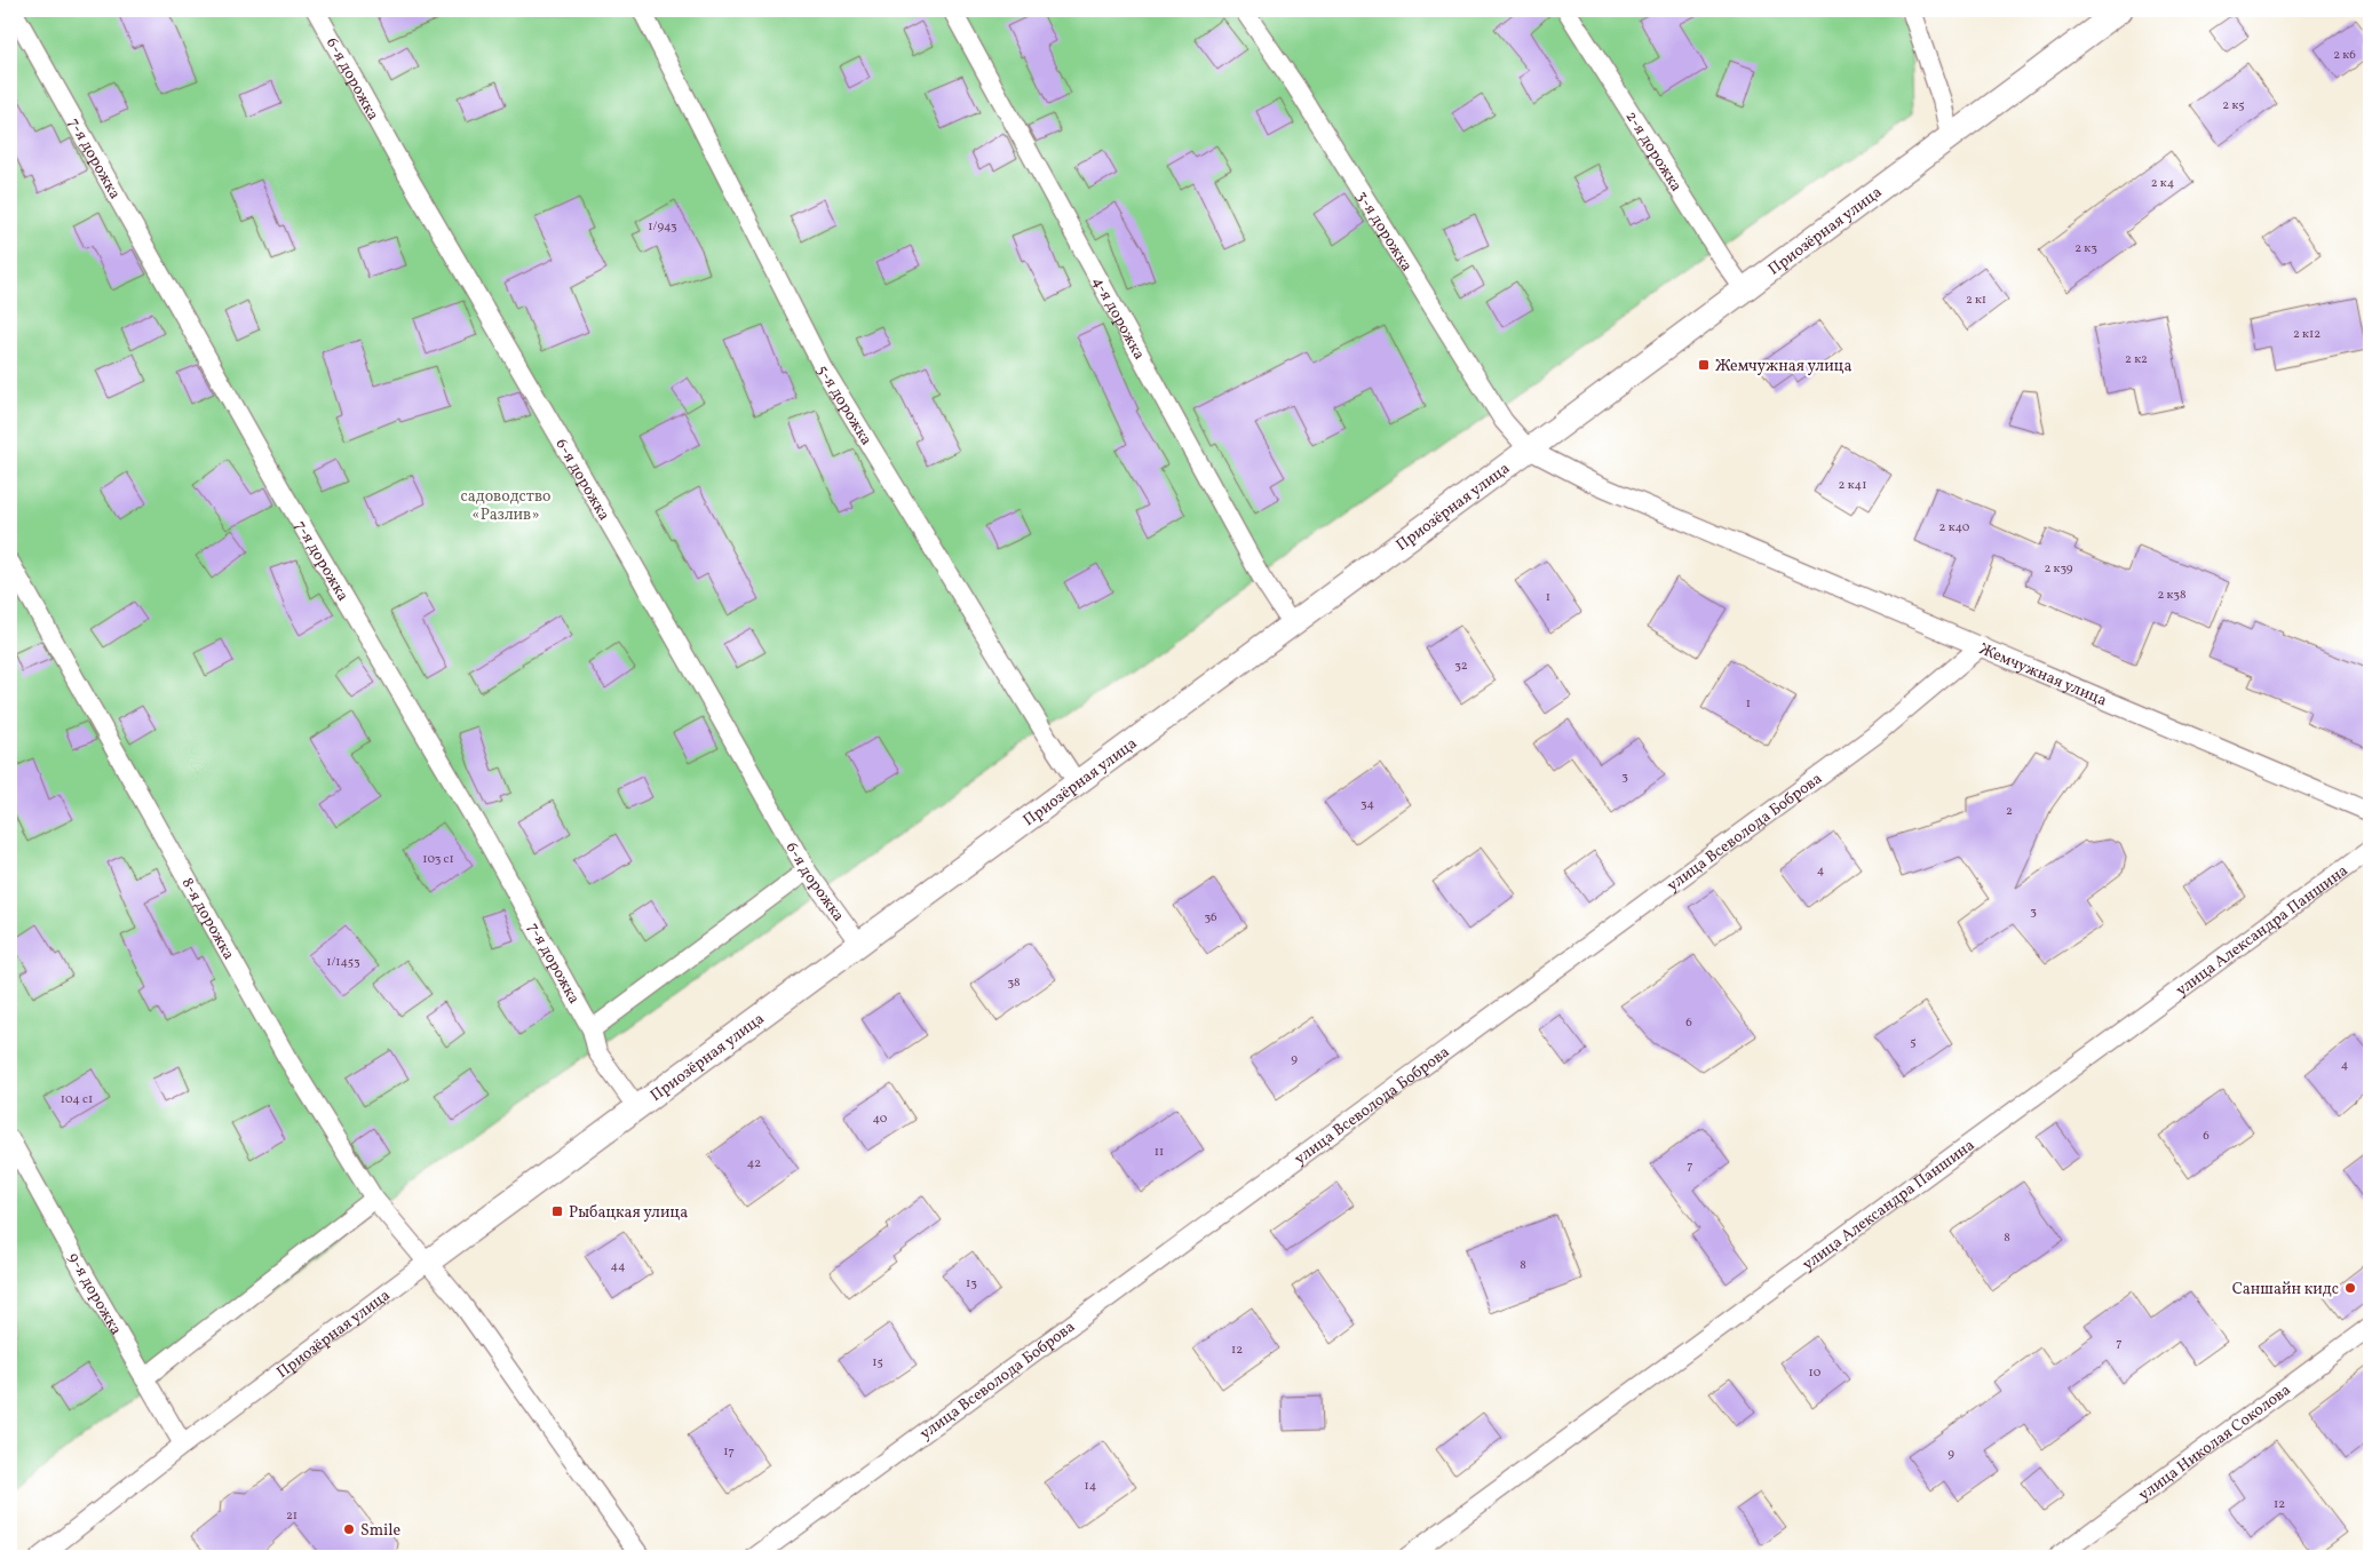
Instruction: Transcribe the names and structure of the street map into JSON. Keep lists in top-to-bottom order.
{
  "streets": {
    "street": [
      "6-я дорожка",
      "2-я дорожка",
      "7-я дорожка",
      "Приозёрная улица",
      "3-я дорожка",
      "4-я дорожка",
      "5-я дорожка",
      "Жемчужная улица",
      "улица Всеволода Боброва",
      "8-я дорожка",
      "улица Александра Паншина",
      "9-я дорожка",
      "улица Николая Соколова"
    ]
  },
  "crossings": [
    ["6-я дорожка", "Приозёрная улица"],
    ["2-я дорожка", "Приозёрная улица"],
    ["7-я дорожка", "Приозёрная улица"],
    ["Приозёрная улица", "3-я дорожка"],
    ["Приозёрная улица", "4-я дорожка"],
    ["Приозёрная улица", "5-я дорожка"],
    ["Приозёрная улица", "Жемчужная улица"],
    ["Приозёрная улица", "8-я дорожка"],
    ["Приозёрная улица", "9-я дорожка"],
    ["3-я дорожка", "Жемчужная улица"],
    ["Жемчужная улица", "улица Всеволода Боброва"]
  ],
  "parks": ["садоводство «Разлив»"],
  "places": {
    "transit": ["Жемчужная улица", "Рыбацкая улица"],
    "other": ["Саншайн кидс", "Smile"]
  },
  "house_numbers": [
    "2 к6",
    "2 к5",
    "2 к4",
    "1/943",
    "2 к3",
    "2 к1",
    "2 к12",
    "2 к2",
    "2 к41",
    "2 к40",
    "2 к39",
    "2 к38",
    "1",
    "32",
    "1",
    "3",
    "34",
    "2",
    "103 с1",
    "4",
    "3",
    "36",
    "1/1453",
    "38",
    "6",
    "5",
    "9",
    "4",
    "104 с1",
    "40",
    "6",
    "11",
    "42",
    "7",
    "8",
    "8",
    "44",
    "13",
    "7",
    "12",
    "15",
    "10",
    "17",
    "9",
    "14",
    "12",
    "21"
  ]
}
